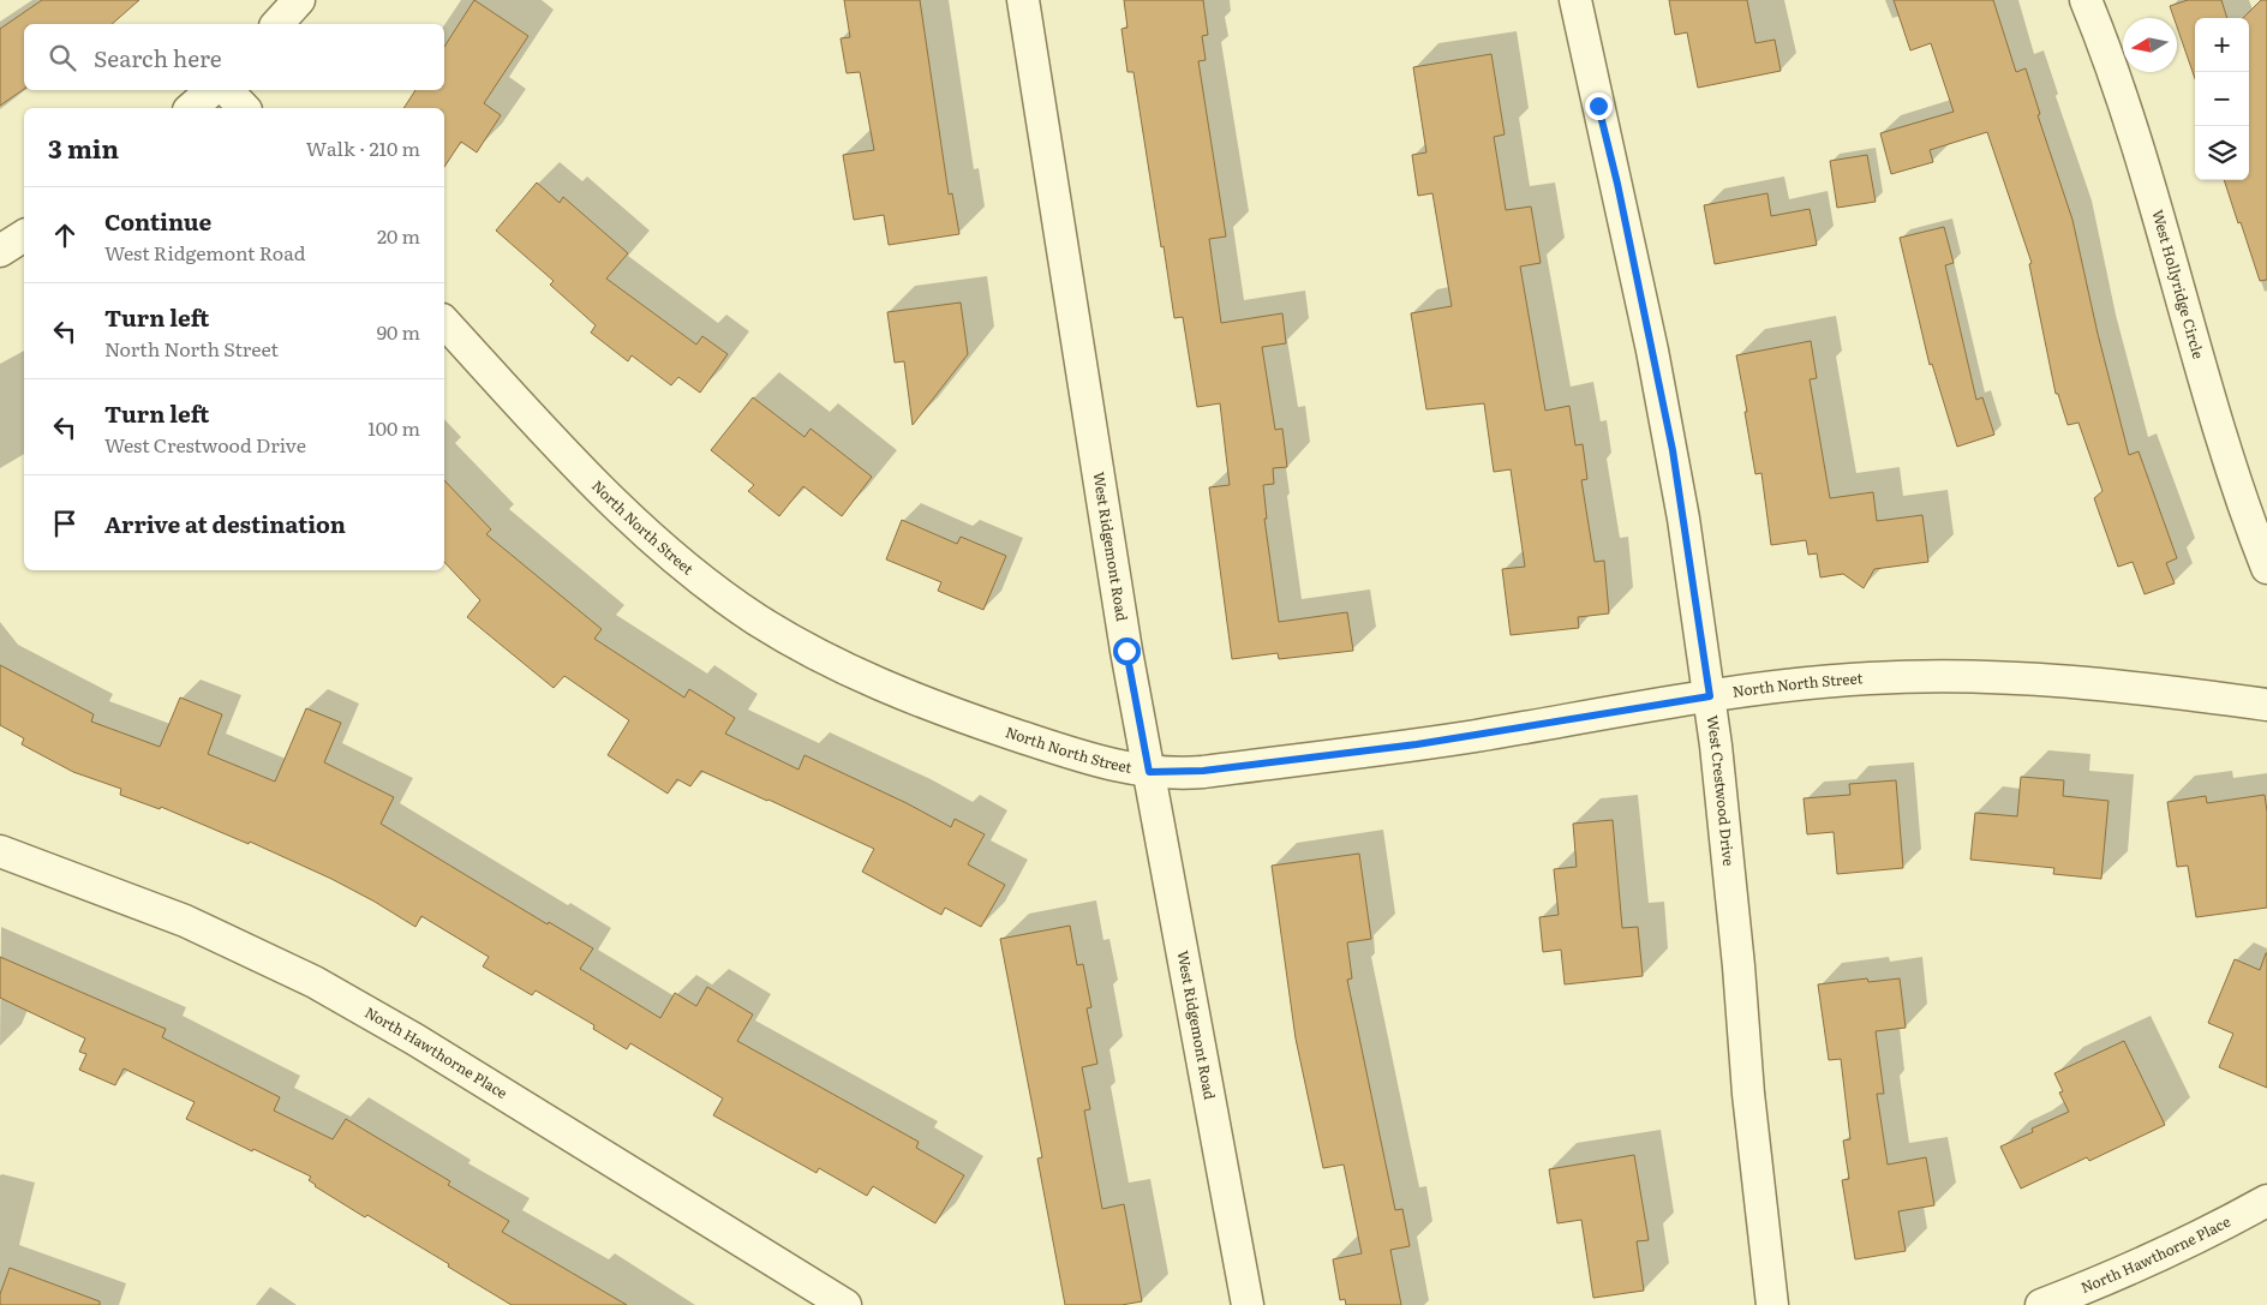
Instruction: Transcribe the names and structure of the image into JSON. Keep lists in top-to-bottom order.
{
  "streets": {
    "street": [
      "West Hollyridge Circle",
      "North North Street",
      "West Ridgemont Road",
      "West Crestwood Drive",
      "North Hawthorne Place"
    ]
  },
  "crossings": [
    ["North North Street", "West Ridgemont Road"],
    ["North North Street", "West Crestwood Drive"]
  ],
  "north": "left",
  "page": {
    "map_buttons": ["+", "−"],
    "search": "Search here",
    "heading": ["3 min", "Walk · 210 m"],
    "list": [
      ["Continue", "West Ridgemont Road", "20 m"],
      ["Turn left", "North North Street", "90 m"],
      ["Turn left", "West Crestwood Drive", "100 m"],
      "Arrive at destination"
    ]
  }
}
